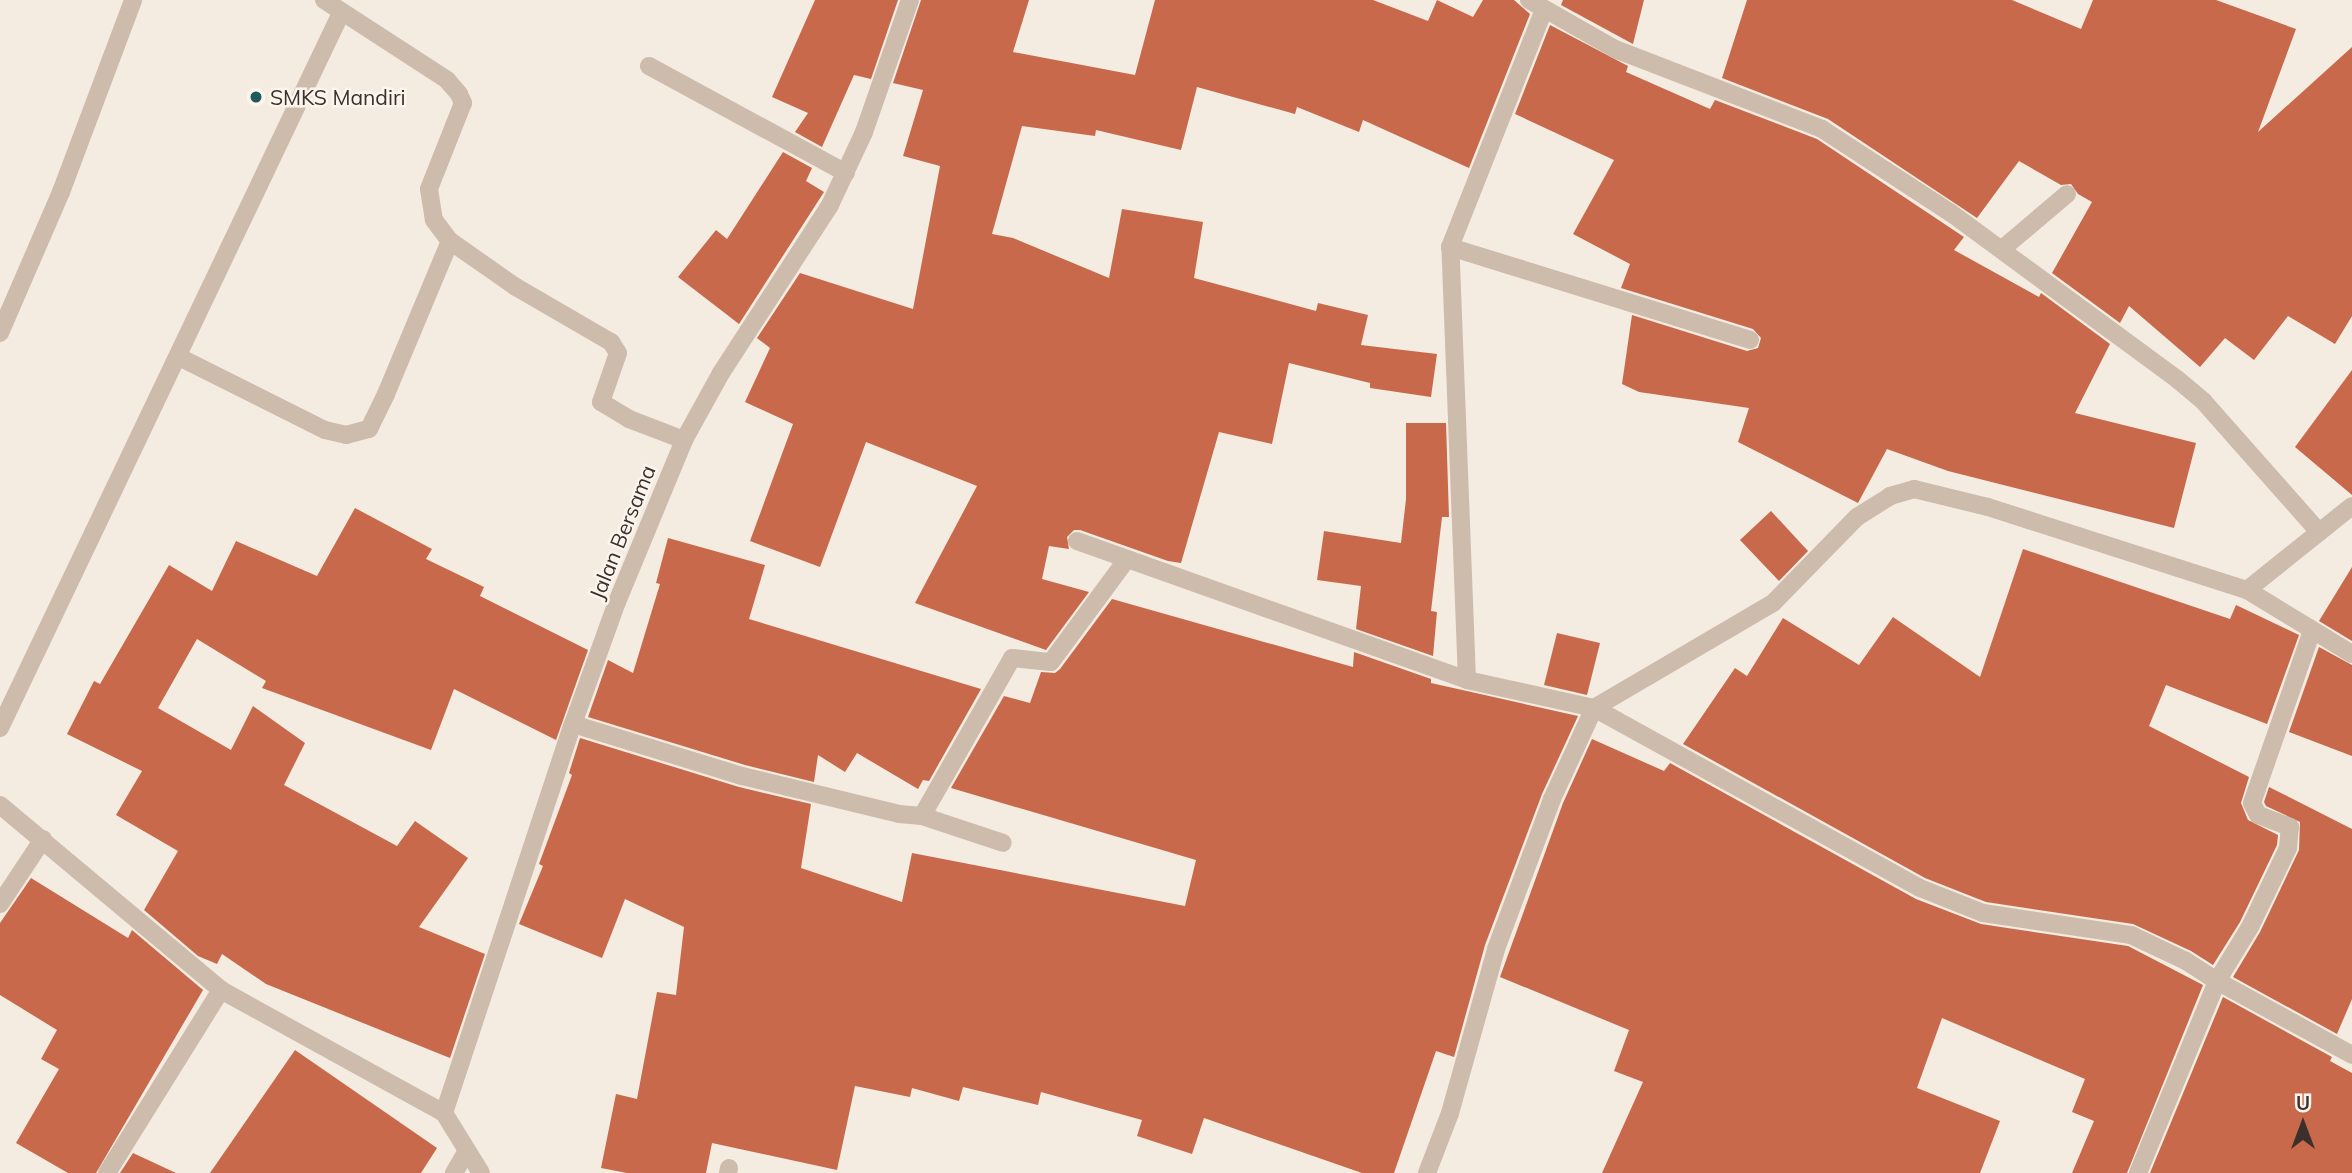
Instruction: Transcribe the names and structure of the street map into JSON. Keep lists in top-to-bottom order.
{
  "streets": {
    "street": ["Jalan Bersama"]
  },
  "places": ["SMKS Mandiri"],
  "north": "top"
}
